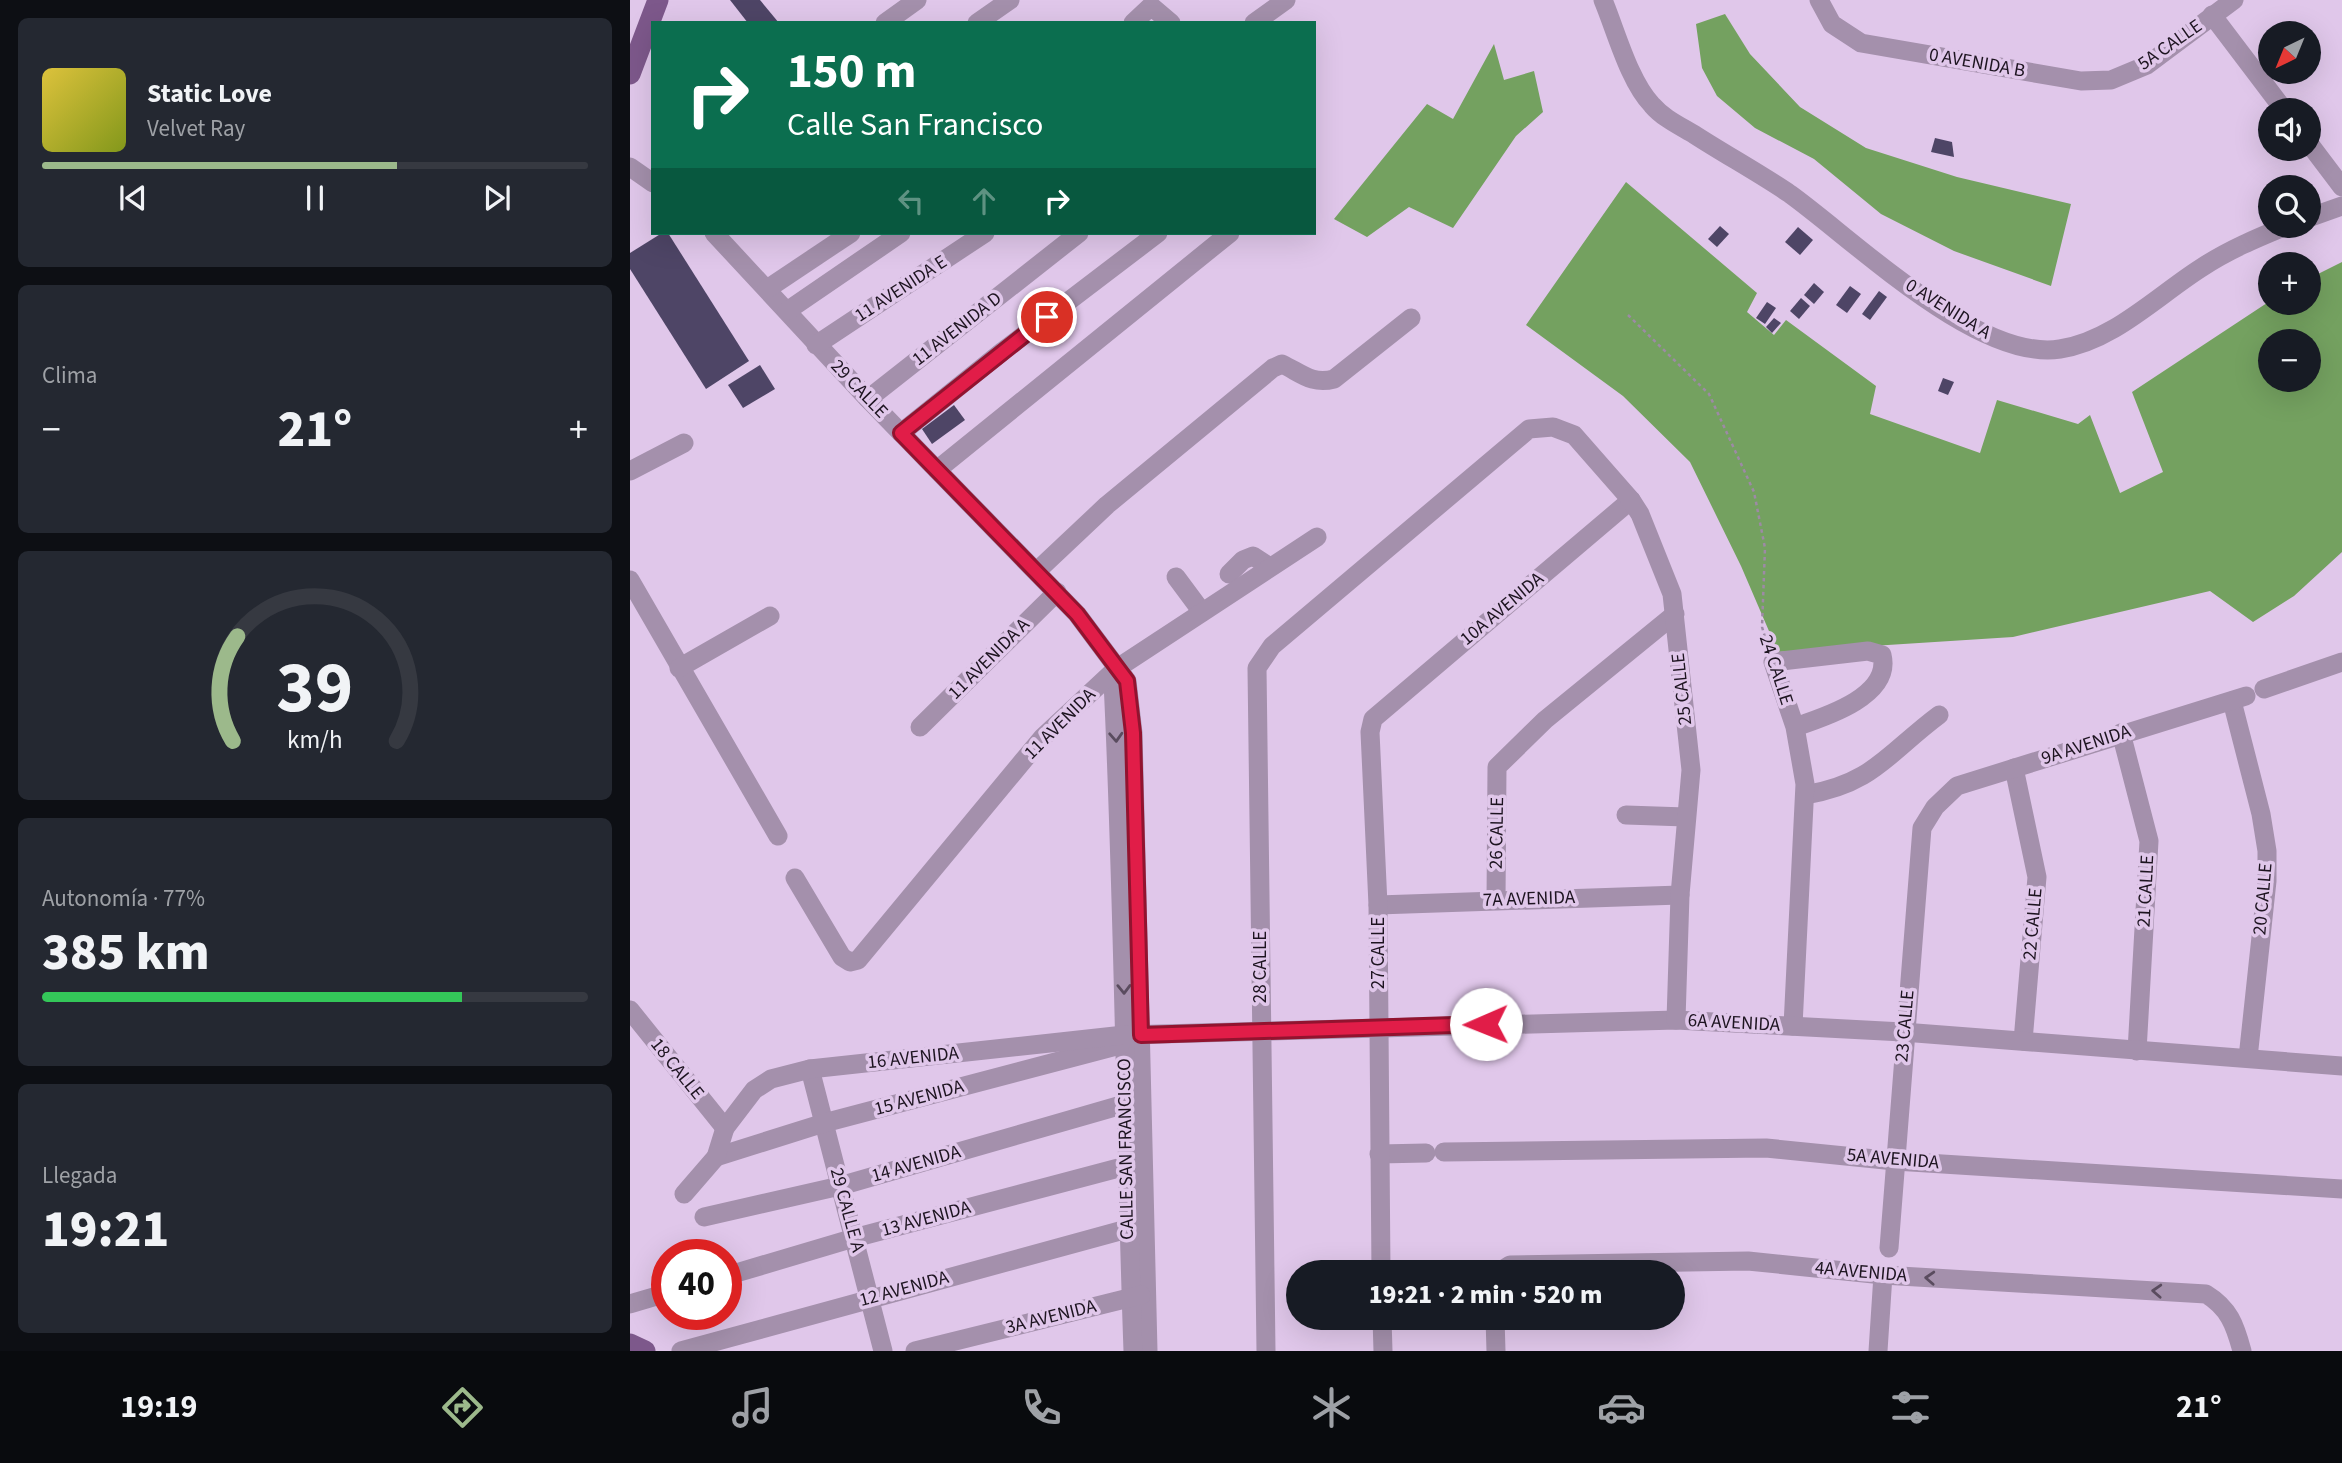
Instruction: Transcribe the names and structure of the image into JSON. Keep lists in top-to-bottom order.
{
  "streets": {
    "street": [
      "5A CALLE",
      "0 AVENIDA B",
      "11 AVENIDA E",
      "0 AVENIDA A",
      "11 AVENIDA D",
      "29 CALLE",
      "10A AVENIDA",
      "11 AVENIDA A",
      "24 CALLE",
      "25 CALLE",
      "11 AVENIDA",
      "9A AVENIDA",
      "26 CALLE",
      "21 CALLE",
      "7A AVENIDA",
      "20 CALLE",
      "22 CALLE",
      "27 CALLE",
      "28 CALLE",
      "6A AVENIDA",
      "23 CALLE",
      "16 AVENIDA",
      "18 CALLE",
      "15 AVENIDA",
      "CALLE SAN FRANCISCO",
      "5A AVENIDA",
      "14 AVENIDA",
      "29 CALLE A",
      "13 AVENIDA",
      "4A AVENIDA",
      "12 AVENIDA",
      "3A AVENIDA"
    ]
  },
  "crossings": [
    ["5A CALLE", "0 AVENIDA B"],
    ["11 AVENIDA E", "29 CALLE"],
    ["11 AVENIDA D", "29 CALLE"],
    ["29 CALLE", "11 AVENIDA A"],
    ["29 CALLE", "11 AVENIDA"],
    ["29 CALLE", "CALLE SAN FRANCISCO"],
    ["10A AVENIDA", "25 CALLE"],
    ["10A AVENIDA", "27 CALLE"],
    ["24 CALLE", "6A AVENIDA"],
    ["25 CALLE", "26 CALLE"],
    ["25 CALLE", "7A AVENIDA"],
    ["25 CALLE", "28 CALLE"],
    ["25 CALLE", "6A AVENIDA"],
    ["11 AVENIDA", "CALLE SAN FRANCISCO"],
    ["9A AVENIDA", "21 CALLE"],
    ["9A AVENIDA", "20 CALLE"],
    ["9A AVENIDA", "22 CALLE"],
    ["9A AVENIDA", "23 CALLE"],
    ["26 CALLE", "7A AVENIDA"],
    ["21 CALLE", "6A AVENIDA"],
    ["7A AVENIDA", "27 CALLE"],
    ["20 CALLE", "6A AVENIDA"],
    ["22 CALLE", "6A AVENIDA"],
    ["27 CALLE", "6A AVENIDA"],
    ["27 CALLE", "5A AVENIDA"],
    ["28 CALLE", "6A AVENIDA"],
    ["6A AVENIDA", "23 CALLE"],
    ["6A AVENIDA", "16 AVENIDA"],
    ["6A AVENIDA", "15 AVENIDA"],
    ["6A AVENIDA", "CALLE SAN FRANCISCO"],
    ["23 CALLE", "5A AVENIDA"],
    ["16 AVENIDA", "18 CALLE"],
    ["16 AVENIDA", "15 AVENIDA"],
    ["16 AVENIDA", "CALLE SAN FRANCISCO"],
    ["16 AVENIDA", "29 CALLE A"],
    ["15 AVENIDA", "CALLE SAN FRANCISCO"],
    ["15 AVENIDA", "29 CALLE A"],
    ["CALLE SAN FRANCISCO", "14 AVENIDA"],
    ["CALLE SAN FRANCISCO", "13 AVENIDA"],
    ["CALLE SAN FRANCISCO", "12 AVENIDA"],
    ["CALLE SAN FRANCISCO", "3A AVENIDA"],
    ["14 AVENIDA", "29 CALLE A"],
    ["29 CALLE A", "13 AVENIDA"],
    ["29 CALLE A", "12 AVENIDA"]
  ],
  "one_way": ["4A AVENIDA"],
  "north": "bottom left",
  "page": {
    "map_buttons": ["+", "−"],
    "turn": ["150 m", "Calle San Francisco"],
    "song": ["Static Love", "Velvet Ray"],
    "tile": [
      "Clima",
      ["Autonomía · 77%", "385 km"],
      ["Llegada", "19:21"]
    ],
    "heat": ["−", "21°", "+"],
    "limit": "40",
    "trip": "19:21 · 2 min · 520 m",
    "tabs": ["19:19", "21°"],
    "gauge": ["39", "km/h"]
  }
}
